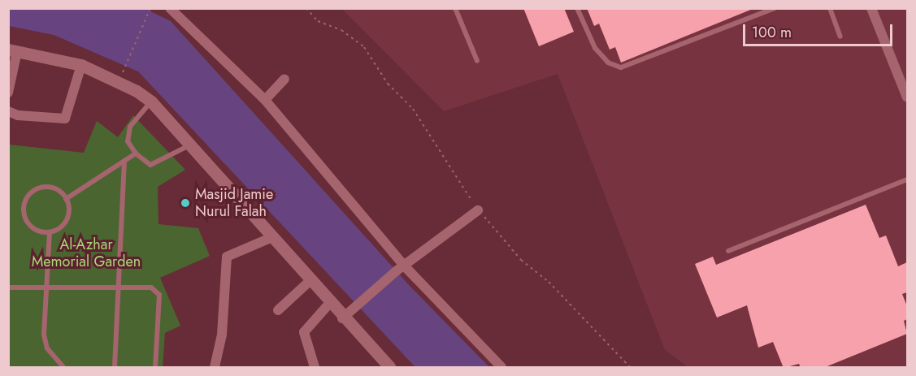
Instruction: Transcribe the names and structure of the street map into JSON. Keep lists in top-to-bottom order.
{
  "parks": ["Al-Azhar Memorial Garden"],
  "places": ["Masjid Jamie Nurul Falah"],
  "scale_bar": "100 m"
}
